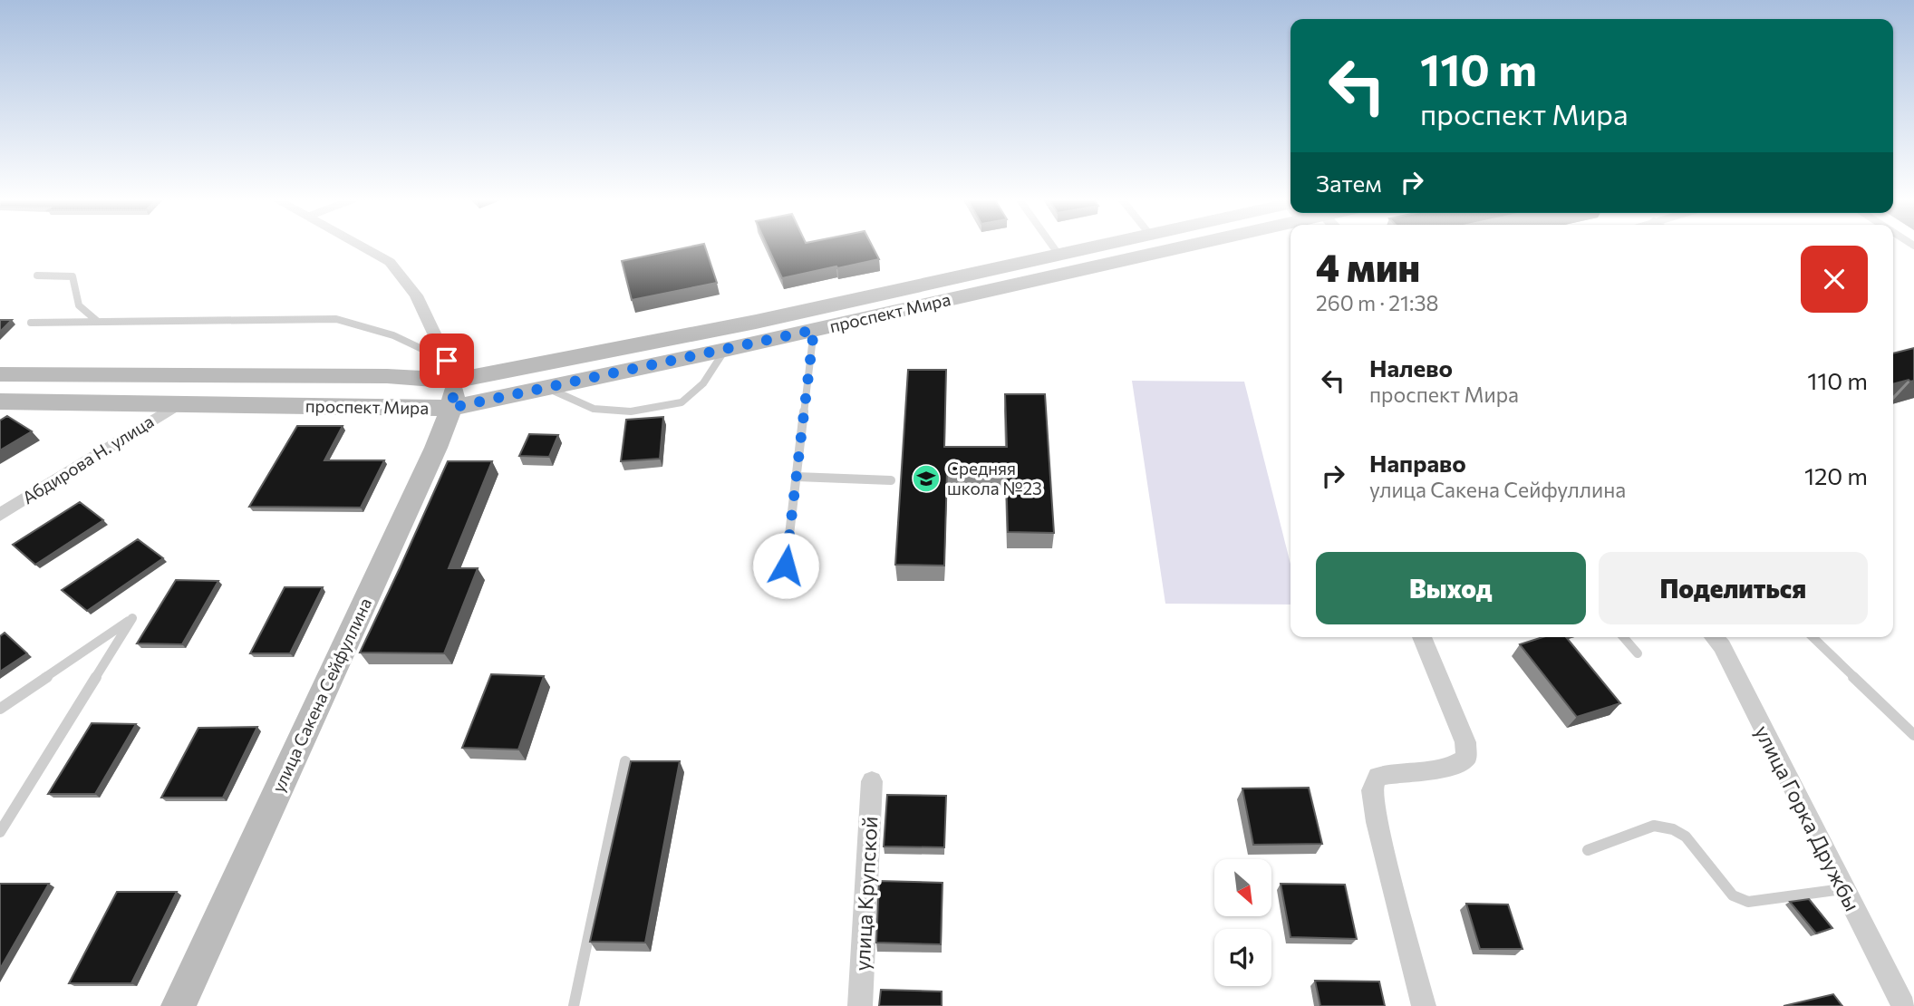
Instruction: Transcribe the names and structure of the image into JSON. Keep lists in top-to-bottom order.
{
  "streets": {
    "main road": ["проспект Мира", "улица Сакена Сейфуллина"],
    "street": ["Абдирова Н. улица", "улица Горка Дружбы", "улица Крупской"]
  },
  "crossings": [
    ["проспект Мира", "Абдирова Н. улица"],
    ["проспект Мира", "улица Сакена Сейфуллина"]
  ],
  "places": {
    "school or university": ["Средняя школа №23"]
  },
  "north": "bottom right",
  "page": {
    "turn": ["110 m", "проспект Мира"],
    "then": "Затем",
    "heading": ["4 мин", "260 m · 21:38"],
    "list": [
      {
        "name": "Налево",
        "note": "проспект Мира",
        "value": "110 m"
      },
      {
        "name": "Направо",
        "note": "улица Сакена Сейфуллина",
        "value": "120 m"
      }
    ],
    "buttons": ["Выход", "Поделиться"]
  }
}
